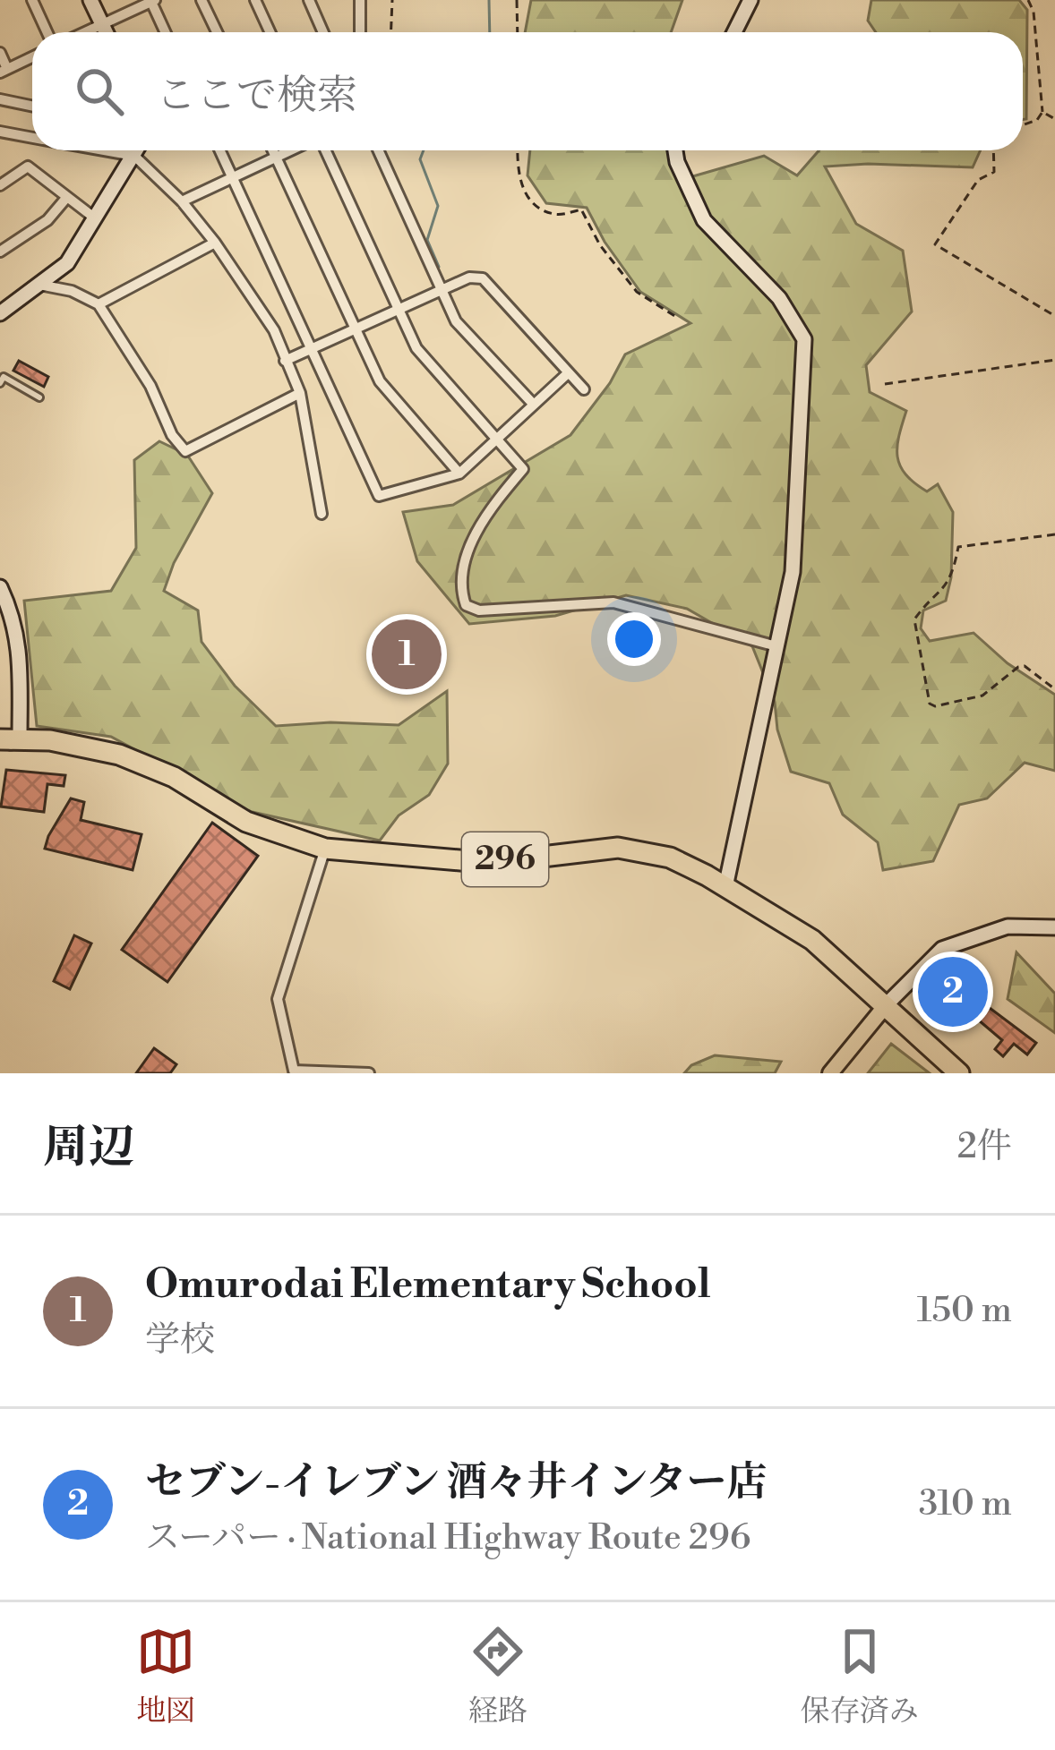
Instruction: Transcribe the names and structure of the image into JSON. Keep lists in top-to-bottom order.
{
  "streets": {
    "highway": ["296"]
  },
  "page": {
    "search": "ここで検索",
    "pins": ["1", "2"],
    "heading": ["周辺", "2件"],
    "list": [
      {
        "mark": "1",
        "name": "Omurodai Elementary School",
        "note": "学校",
        "value": "150 m"
      },
      {
        "mark": "2",
        "name": "セブン-イレブン 酒々井インター店",
        "note": "スーパー · National Highway Route 296",
        "value": "310 m"
      }
    ],
    "nav": ["地図", "経路", "保存済み"]
  }
}
